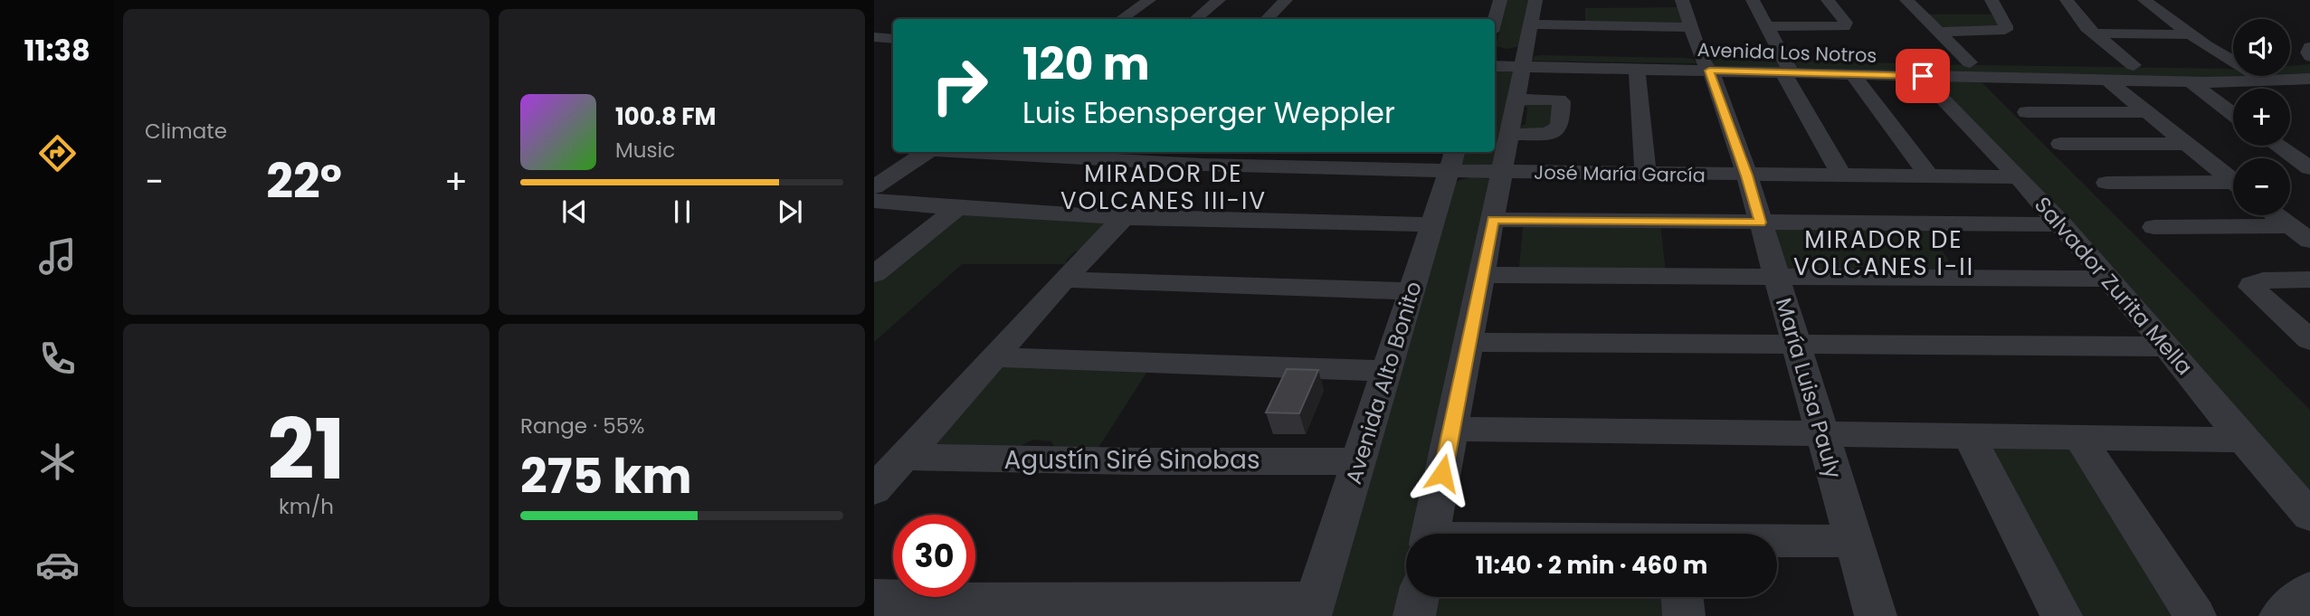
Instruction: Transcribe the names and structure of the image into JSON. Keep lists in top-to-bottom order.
{
  "streets": {
    "street": [
      "Avenida Los Notros",
      "José María García",
      "Salvador Zurita Mella",
      "Avenida Alto Bonito",
      "María Luisa Pauly",
      "Agustín Siré Sinobas"
    ]
  },
  "crossings": [
    ["Avenida Los Notros", "Salvador Zurita Mella"],
    ["Avenida Los Notros", "María Luisa Pauly"],
    ["José María García", "Salvador Zurita Mella"],
    ["José María García", "Avenida Alto Bonito"],
    ["José María García", "María Luisa Pauly"],
    ["Avenida Alto Bonito", "Agustín Siré Sinobas"]
  ],
  "districts": ["MIRADOR DE VOLCANES III-IV", "MIRADOR DE VOLCANES I-II"],
  "page": {
    "tabs": "11:38",
    "tile": [
      "Climate",
      ["21", "km/h"],
      ["Range · 55%", "275 km"]
    ],
    "map_buttons": ["+", "−"],
    "turn": ["120 m", "Luis Ebensperger Weppler"],
    "song": ["100.8 FM", "Music"],
    "heat": ["−", "22°", "+"],
    "limit": "30",
    "trip": "11:40 · 2 min · 460 m"
  }
}
